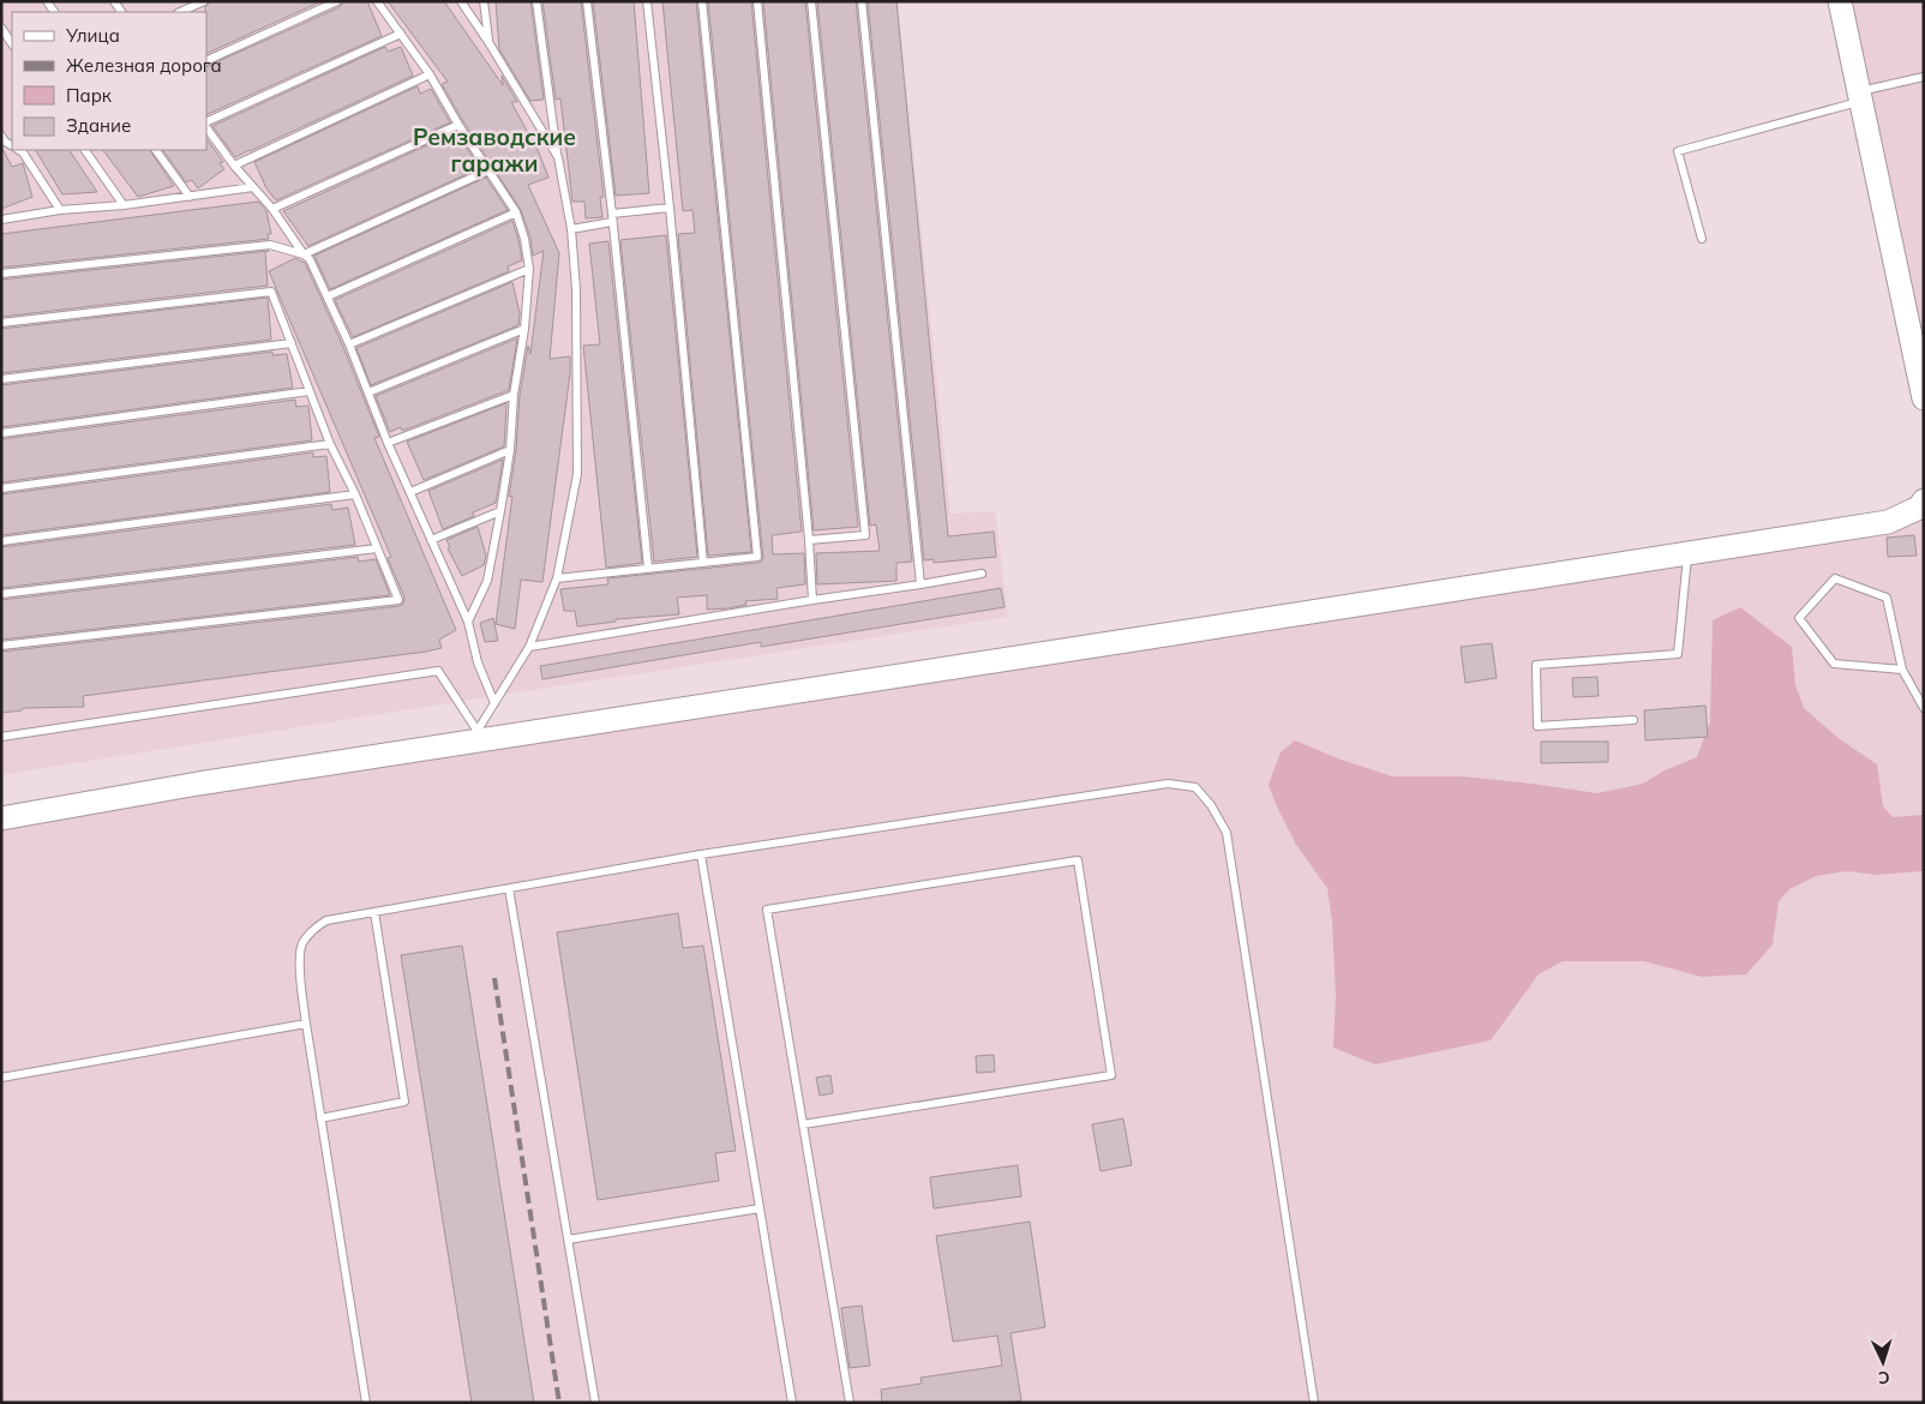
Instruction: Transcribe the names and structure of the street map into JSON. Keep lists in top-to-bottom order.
{
  "districts": ["Ремзаводские гаражи"],
  "legend": [
    "Улица",
    "Железная дорога",
    "Парк",
    "Здание"
  ],
  "north": "bottom"
}
